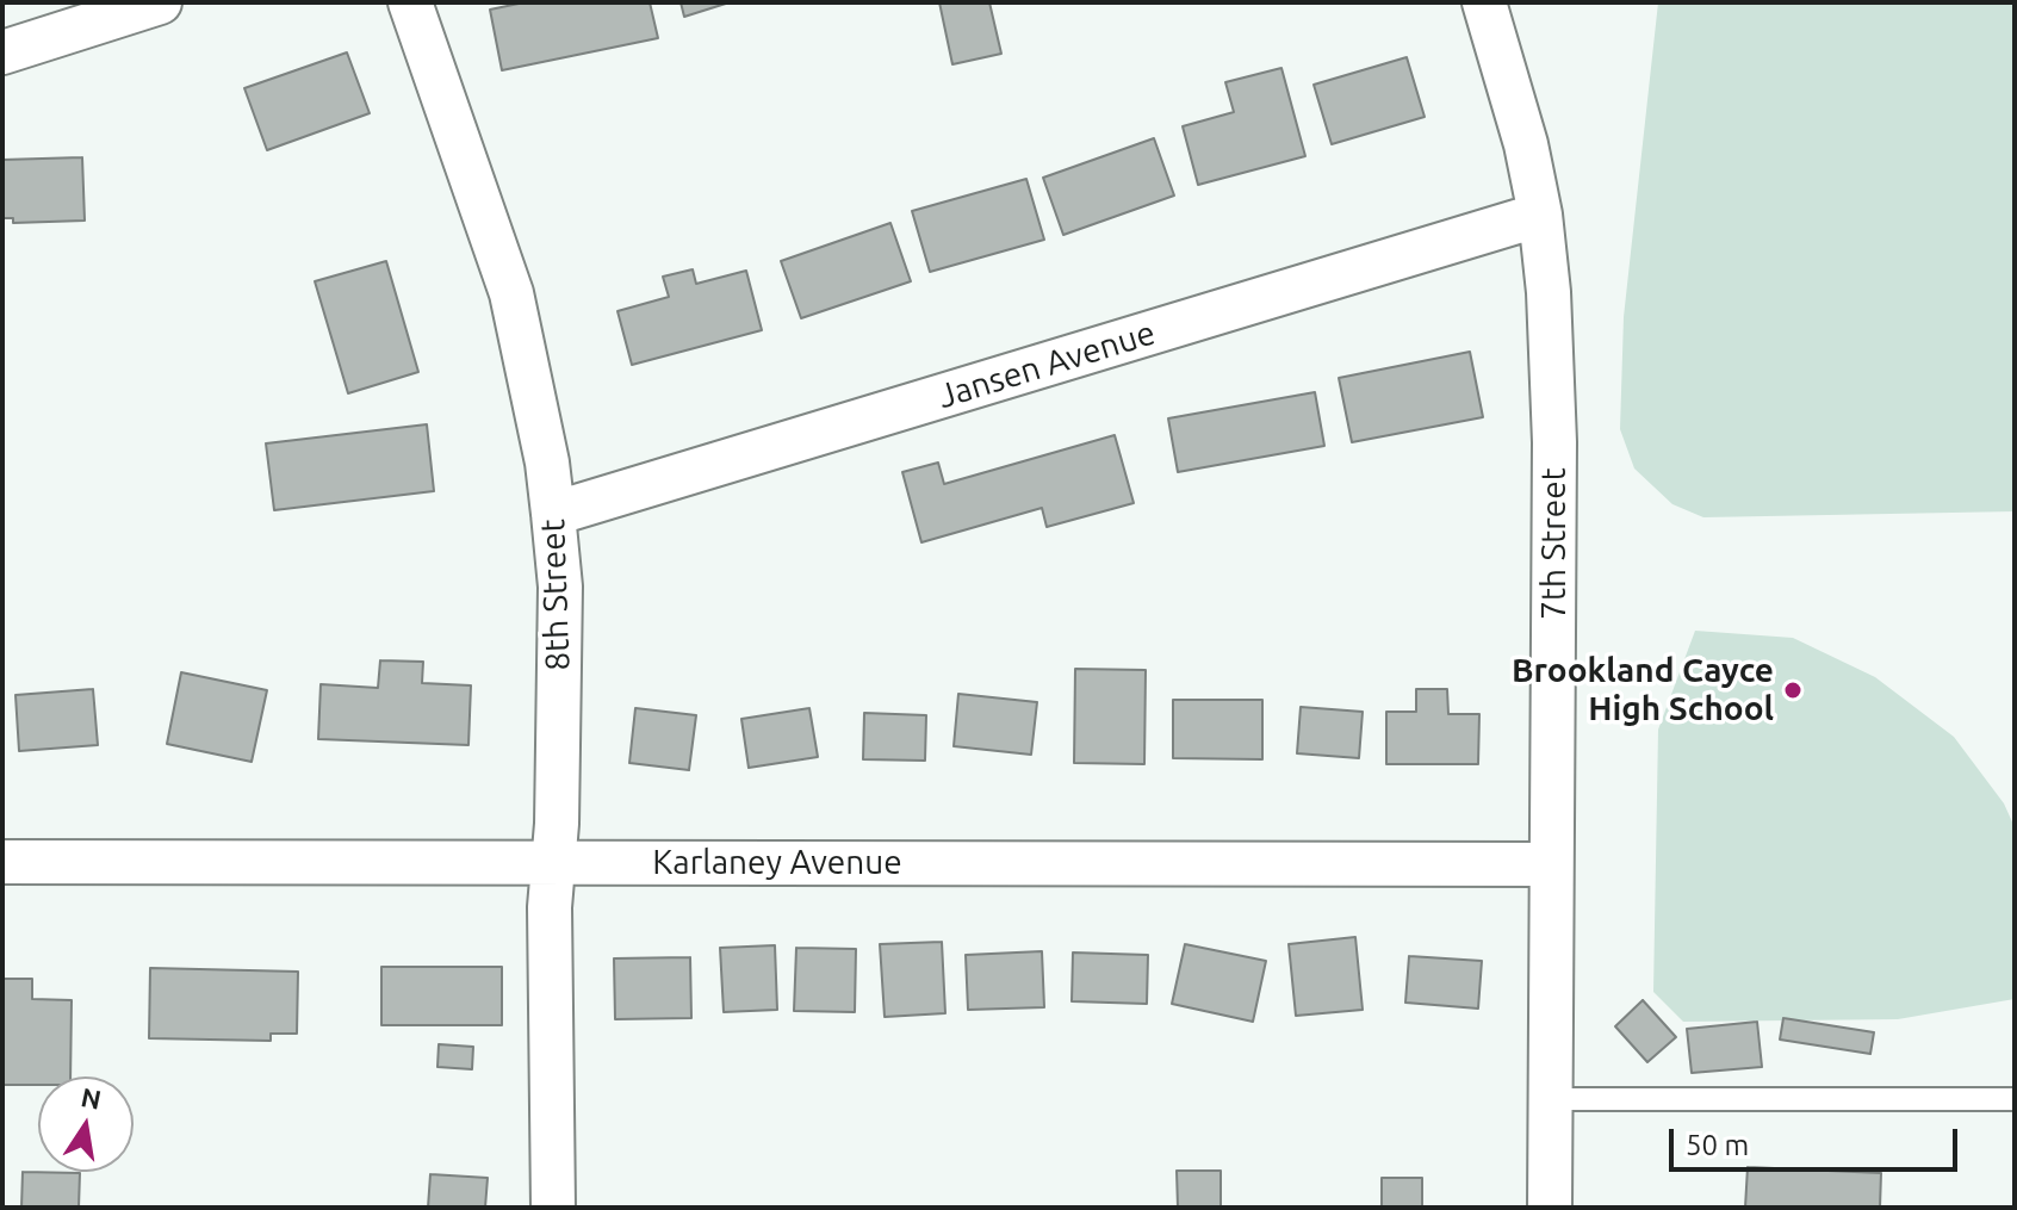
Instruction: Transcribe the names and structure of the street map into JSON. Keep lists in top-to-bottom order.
{
  "streets": {
    "street": [
      "Jansen Avenue",
      "7th Street",
      "8th Street",
      "Karlaney Avenue"
    ]
  },
  "crossings": [
    ["Jansen Avenue", "7th Street"],
    ["Jansen Avenue", "8th Street"],
    ["7th Street", "Karlaney Avenue"],
    ["8th Street", "Karlaney Avenue"]
  ],
  "places": ["Brookland Cayce High School"],
  "scale_bar": "50 m",
  "north": "top"
}
